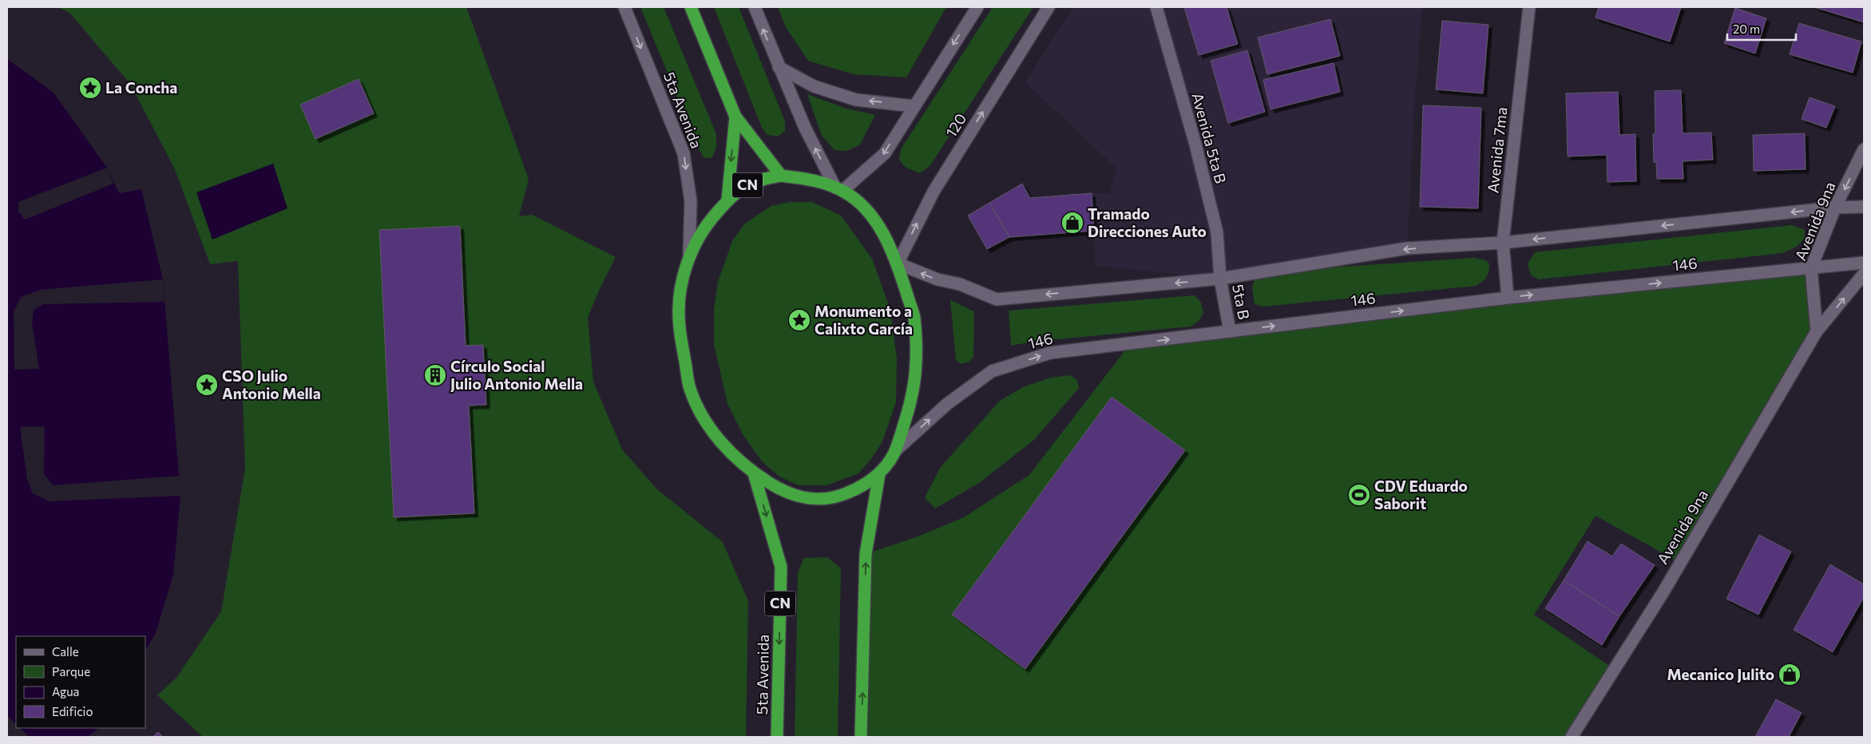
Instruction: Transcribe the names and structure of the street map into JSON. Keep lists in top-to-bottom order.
{
  "streets": {
    "highway": ["5ta Avenida", "CN"],
    "main road": [
      "120",
      "Avenida 5ta B",
      "Avenida 7ma",
      "Avenida 9na",
      "146",
      "5ta B"
    ]
  },
  "crossings": [
    ["5ta Avenida", "CN"],
    ["120", "CN"],
    ["Avenida 5ta B", "5ta B"],
    ["Avenida 7ma", "146"],
    ["CN", "146"],
    ["Avenida 9na", "146"],
    ["146", "5ta B"]
  ],
  "one_way": ["5ta Avenida"],
  "places": {
    "place": ["La Concha", "Monumento a Calixto García", "CSO Julio Antonio Mella"],
    "shop": ["Tramado Direcciones Auto", "Mecanico Julito"],
    "building": ["Círculo Social Julio Antonio Mella"],
    "sports": ["CDV Eduardo Saborit"]
  },
  "legend": [
    "Calle",
    "Parque",
    "Agua",
    "Edificio"
  ],
  "scale_bar": "20 m"
}
